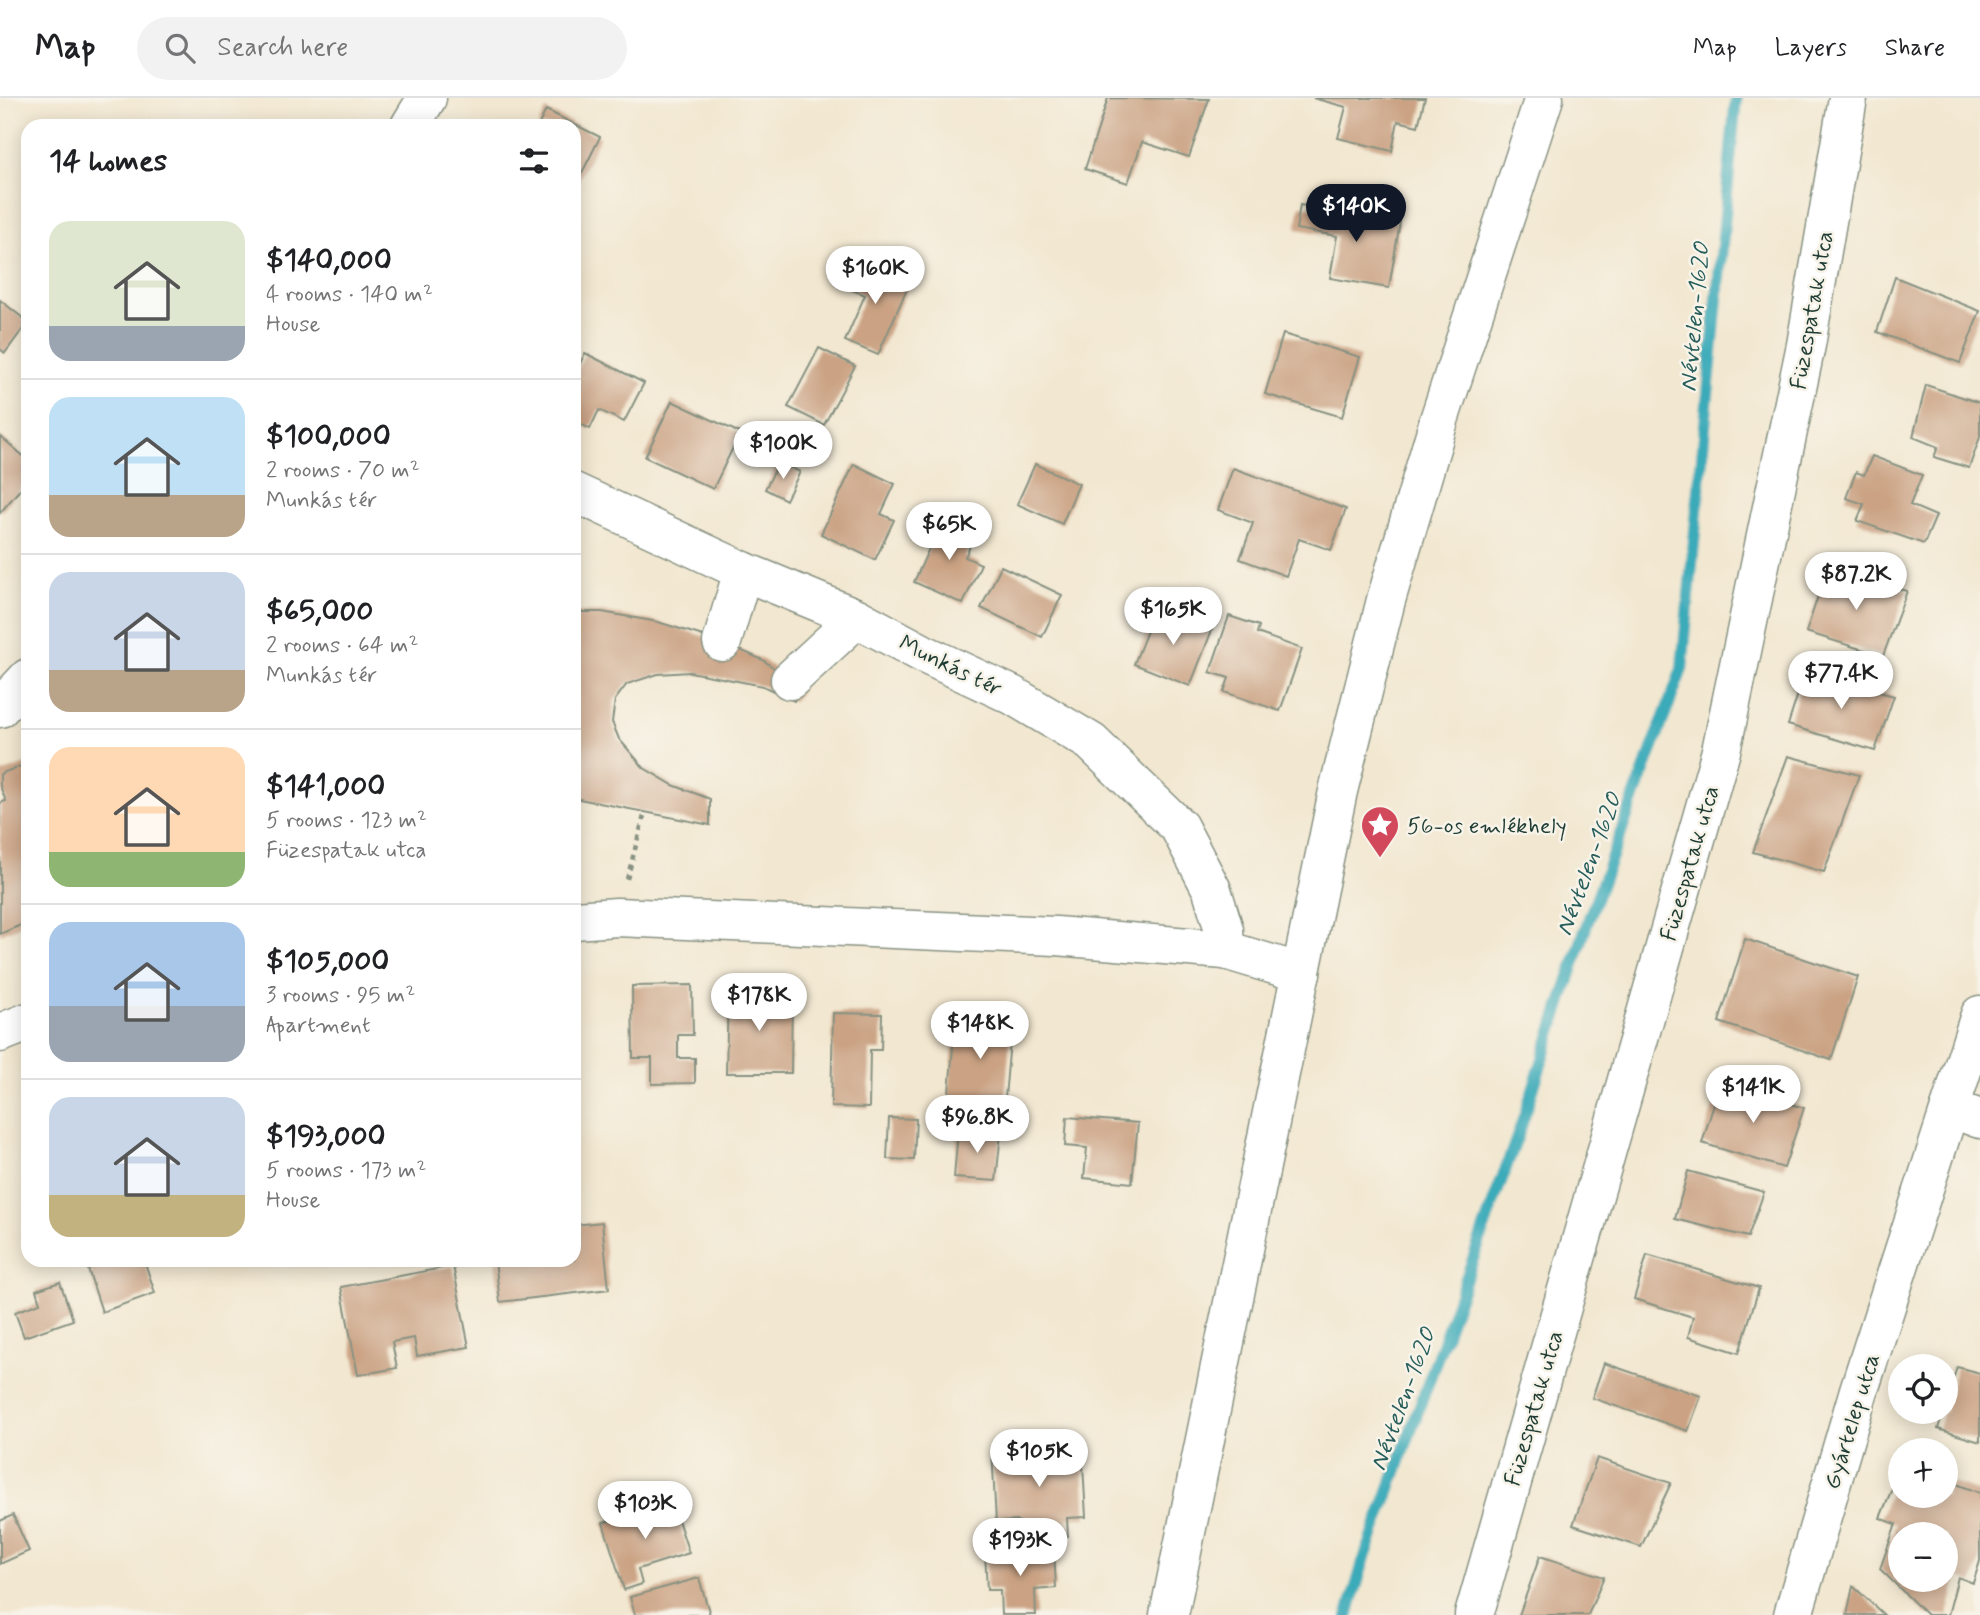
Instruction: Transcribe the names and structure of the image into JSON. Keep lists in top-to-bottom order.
{
  "streets": {
    "street": ["Füzespatak utca", "Munkás tér", "Gyártelep utca"]
  },
  "water": ["Névtelen-1620"],
  "places": {
    "place": ["56-os emlékhely"]
  },
  "page": {
    "header": "Map",
    "search": "Search here",
    "nav": ["Map", "Layers", "Share"],
    "heading": "14 homes",
    "price": [
      "$140K",
      "$160K",
      "$100K",
      "$65K",
      "$87.2K",
      "$165K",
      "$77.4K",
      "$178K",
      "$148K",
      "$141K",
      "$96.8K",
      "$105K",
      "$103K",
      "$193K"
    ],
    "list": [
      {
        "name": "$140,000",
        "note": "4 rooms · 140 m² · House"
      },
      {
        "name": "$100,000",
        "note": "2 rooms · 70 m² · Munkás tér"
      },
      {
        "name": "$65,000",
        "note": "2 rooms · 64 m² · Munkás tér"
      },
      {
        "name": "$141,000",
        "note": "5 rooms · 123 m² · Füzespatak utca"
      },
      {
        "name": "$105,000",
        "note": "3 rooms · 95 m² · Apartment"
      },
      {
        "name": "$193,000",
        "note": "5 rooms · 173 m² · House"
      }
    ],
    "map_buttons": ["+", "−"]
  }
}
